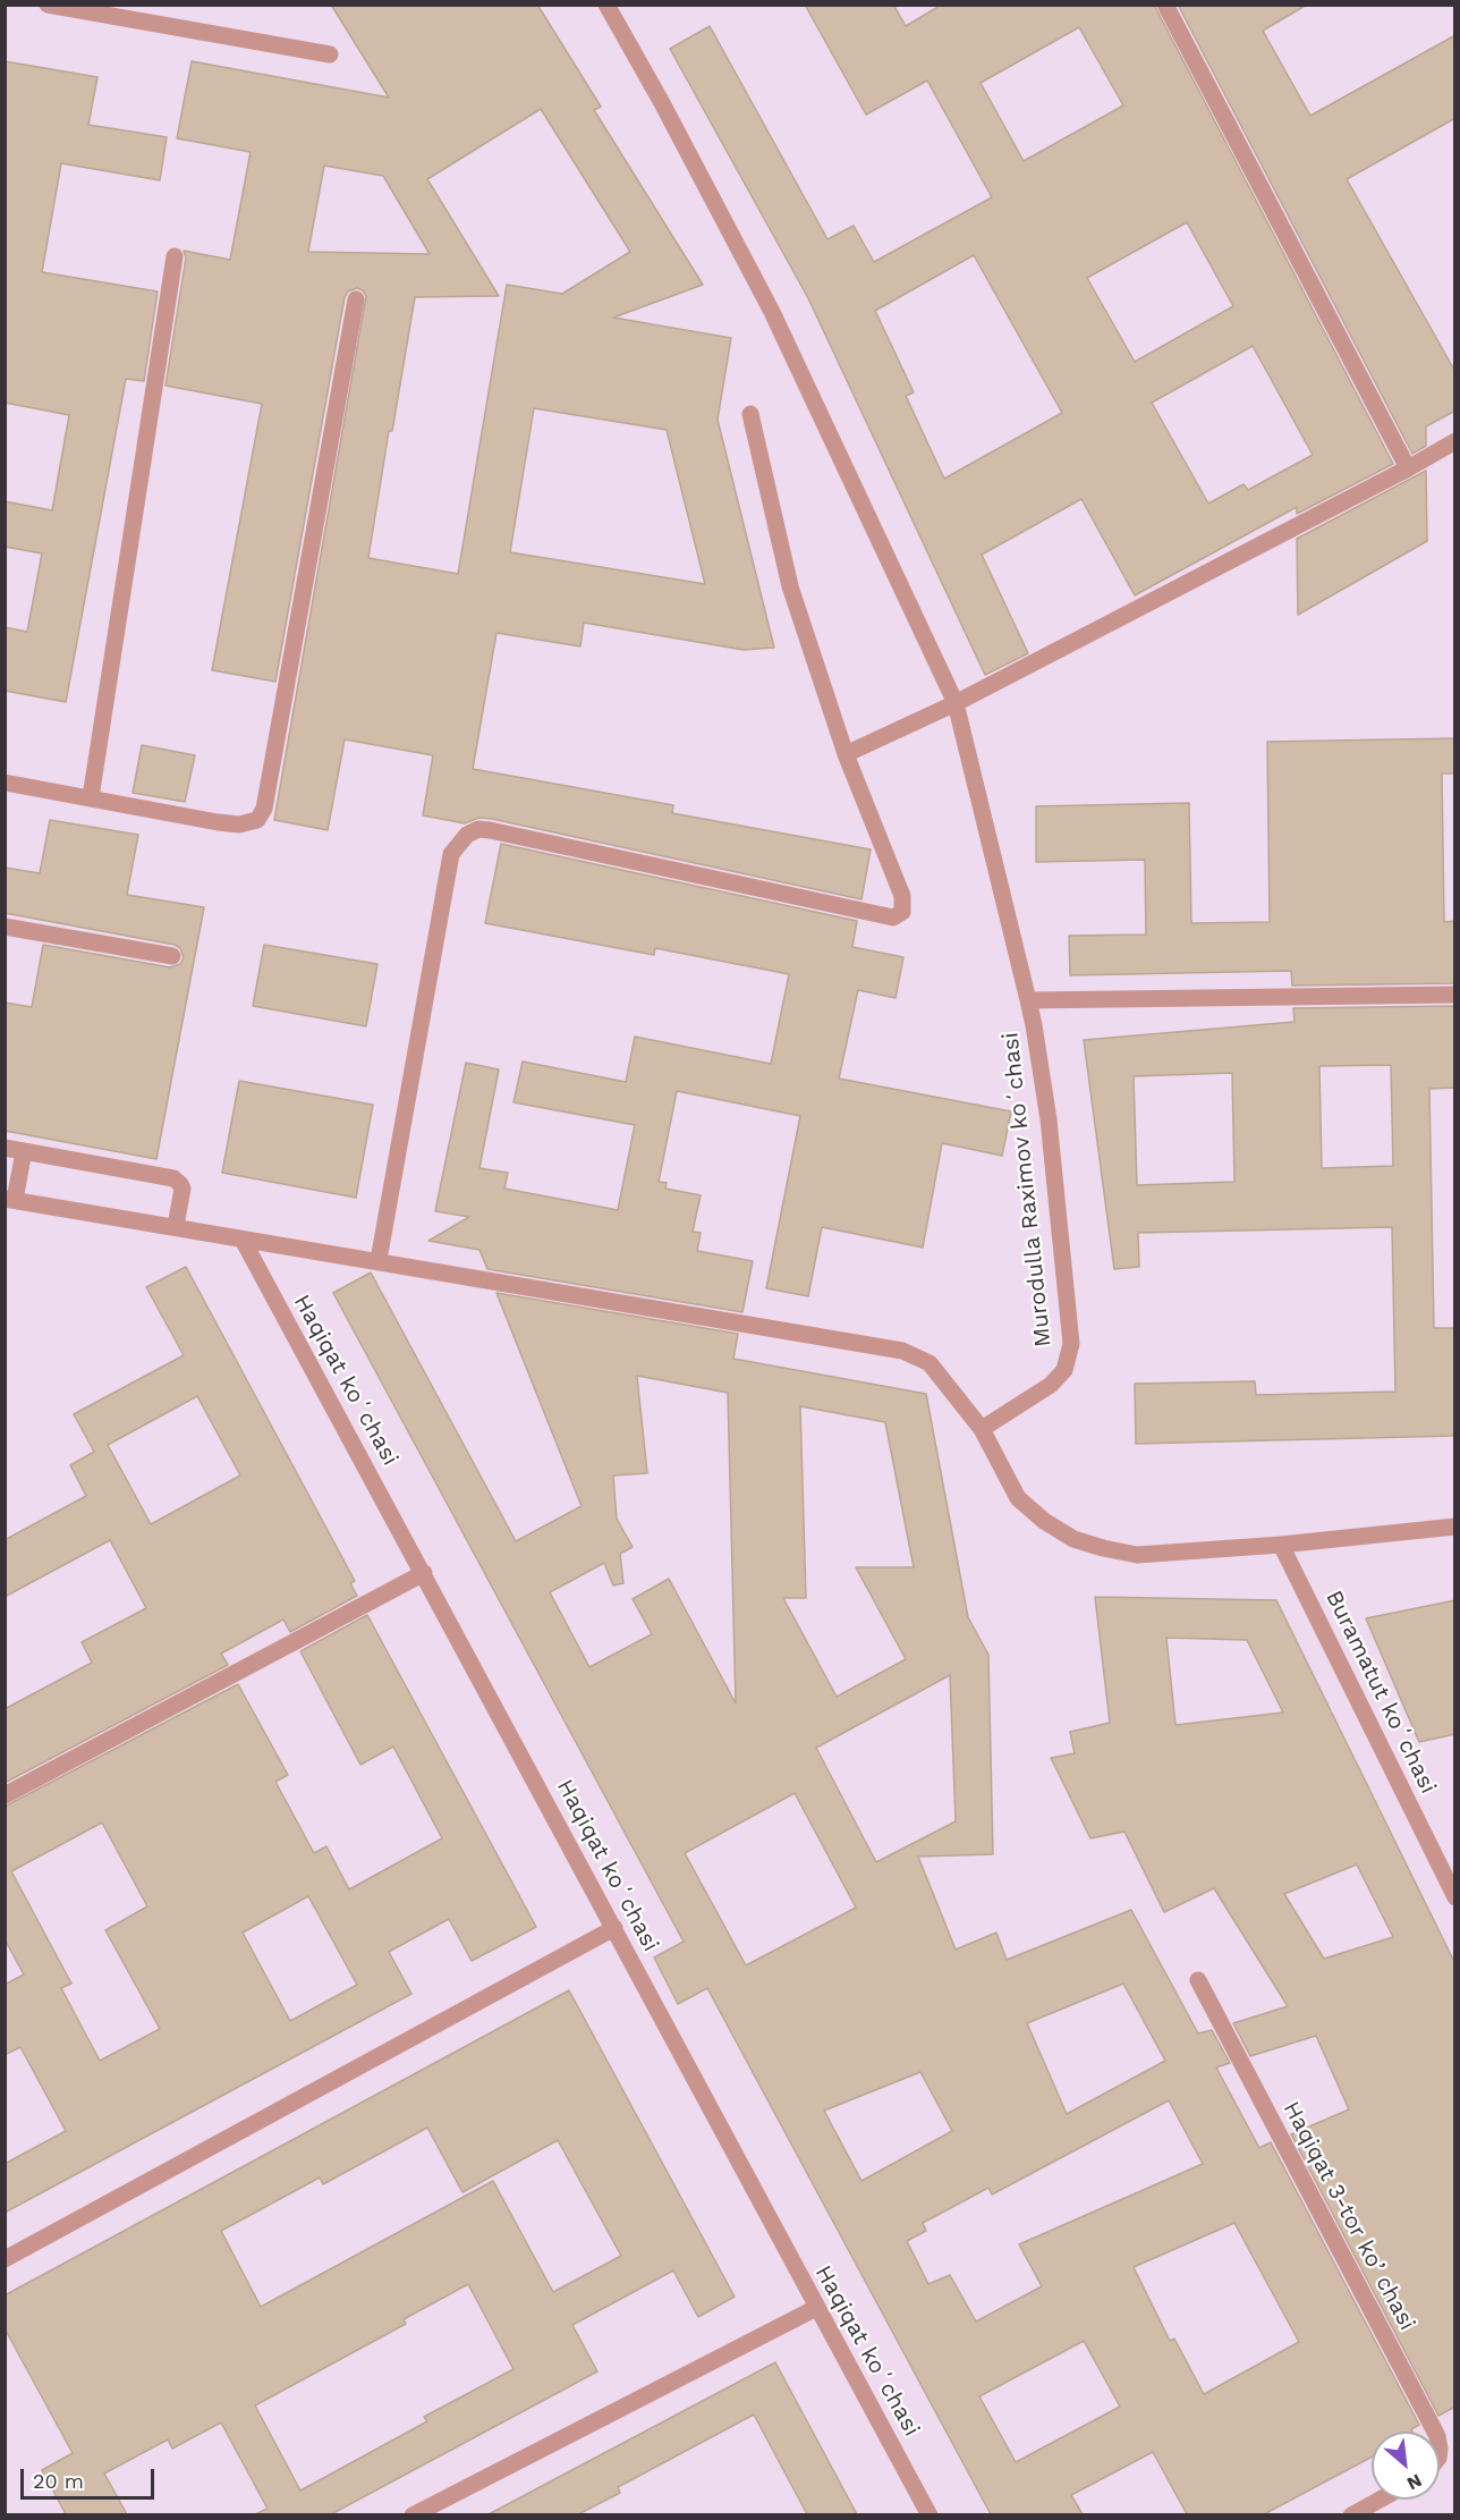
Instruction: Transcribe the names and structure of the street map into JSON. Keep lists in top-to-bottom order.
{
  "streets": {
    "street": [
      "Murodulla Raximov koʻchasi",
      "Haqiqat koʻchasi",
      "Buramatut koʻchasi",
      "Haqiqat 3-tor koʼchasi"
    ]
  },
  "scale_bar": "20 m",
  "north": "bottom right"
}
